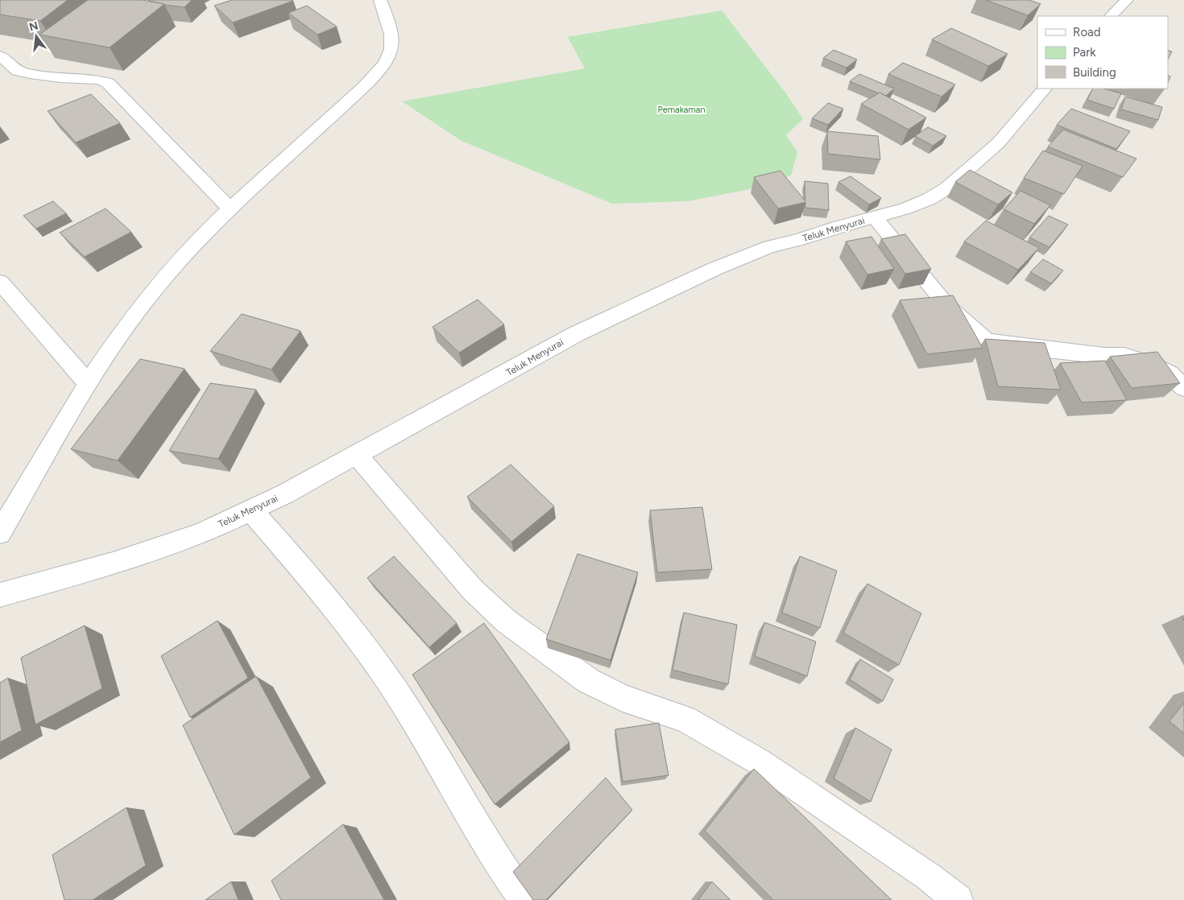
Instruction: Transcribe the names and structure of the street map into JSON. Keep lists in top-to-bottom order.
{
  "streets": {
    "street": ["Teluk Menyurai"]
  },
  "parks": ["Pemakaman"],
  "legend": ["Road", "Park", "Building"],
  "north": "top"
}
